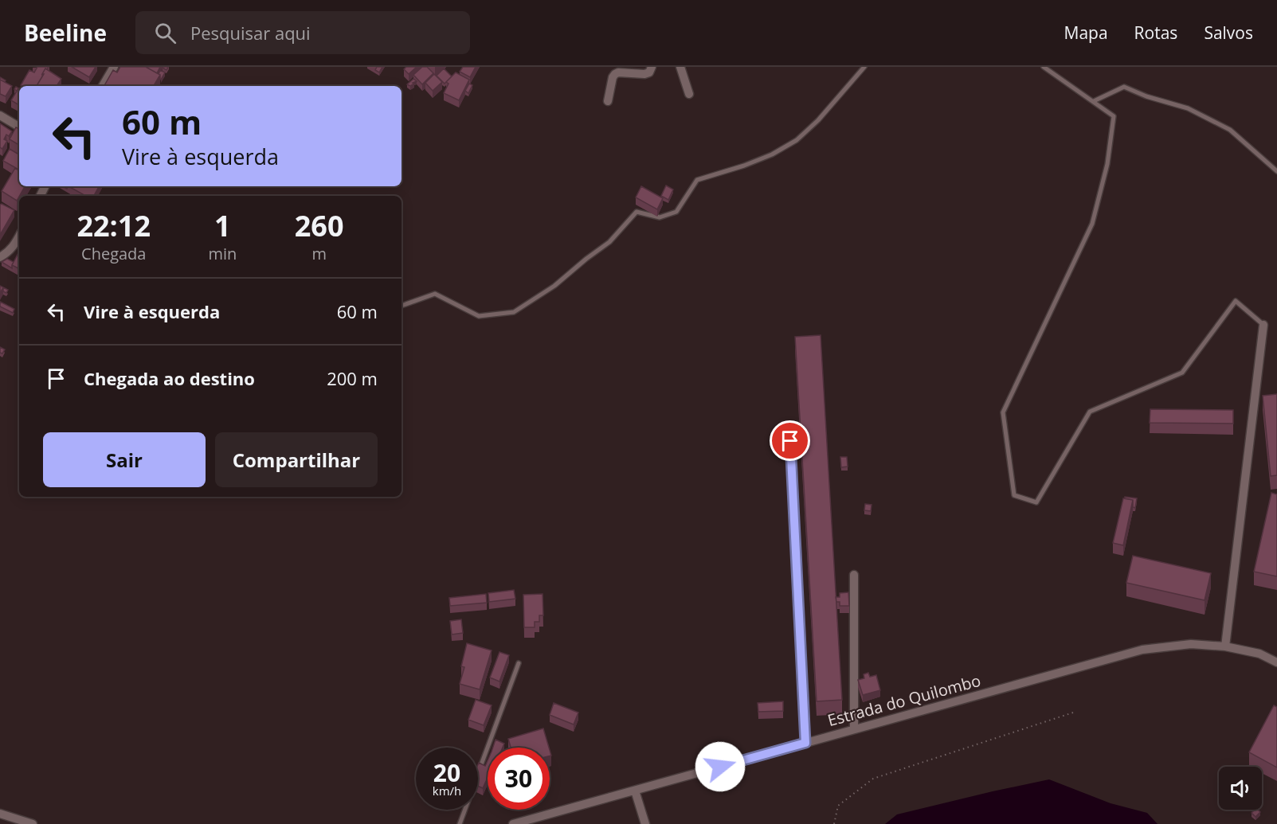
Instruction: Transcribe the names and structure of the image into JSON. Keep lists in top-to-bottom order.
{
  "streets": {
    "street": ["Estrada do Quilombo"]
  },
  "page": {
    "header": "Beeline",
    "search": "Pesquisar aqui",
    "nav": ["Mapa", "Rotas", "Salvos"],
    "turn": ["60 m", "Vire à esquerda"],
    "eta": [
      "22:12",
      "Chegada",
      "1",
      "min",
      "260",
      "m"
    ],
    "list": [
      {
        "name": "Vire à esquerda",
        "value": "60 m"
      },
      {
        "name": "Chegada ao destino",
        "value": "200 m"
      }
    ],
    "buttons": ["Sair", "Compartilhar"],
    "speed": "20 km/h",
    "limit": "30"
  }
}
